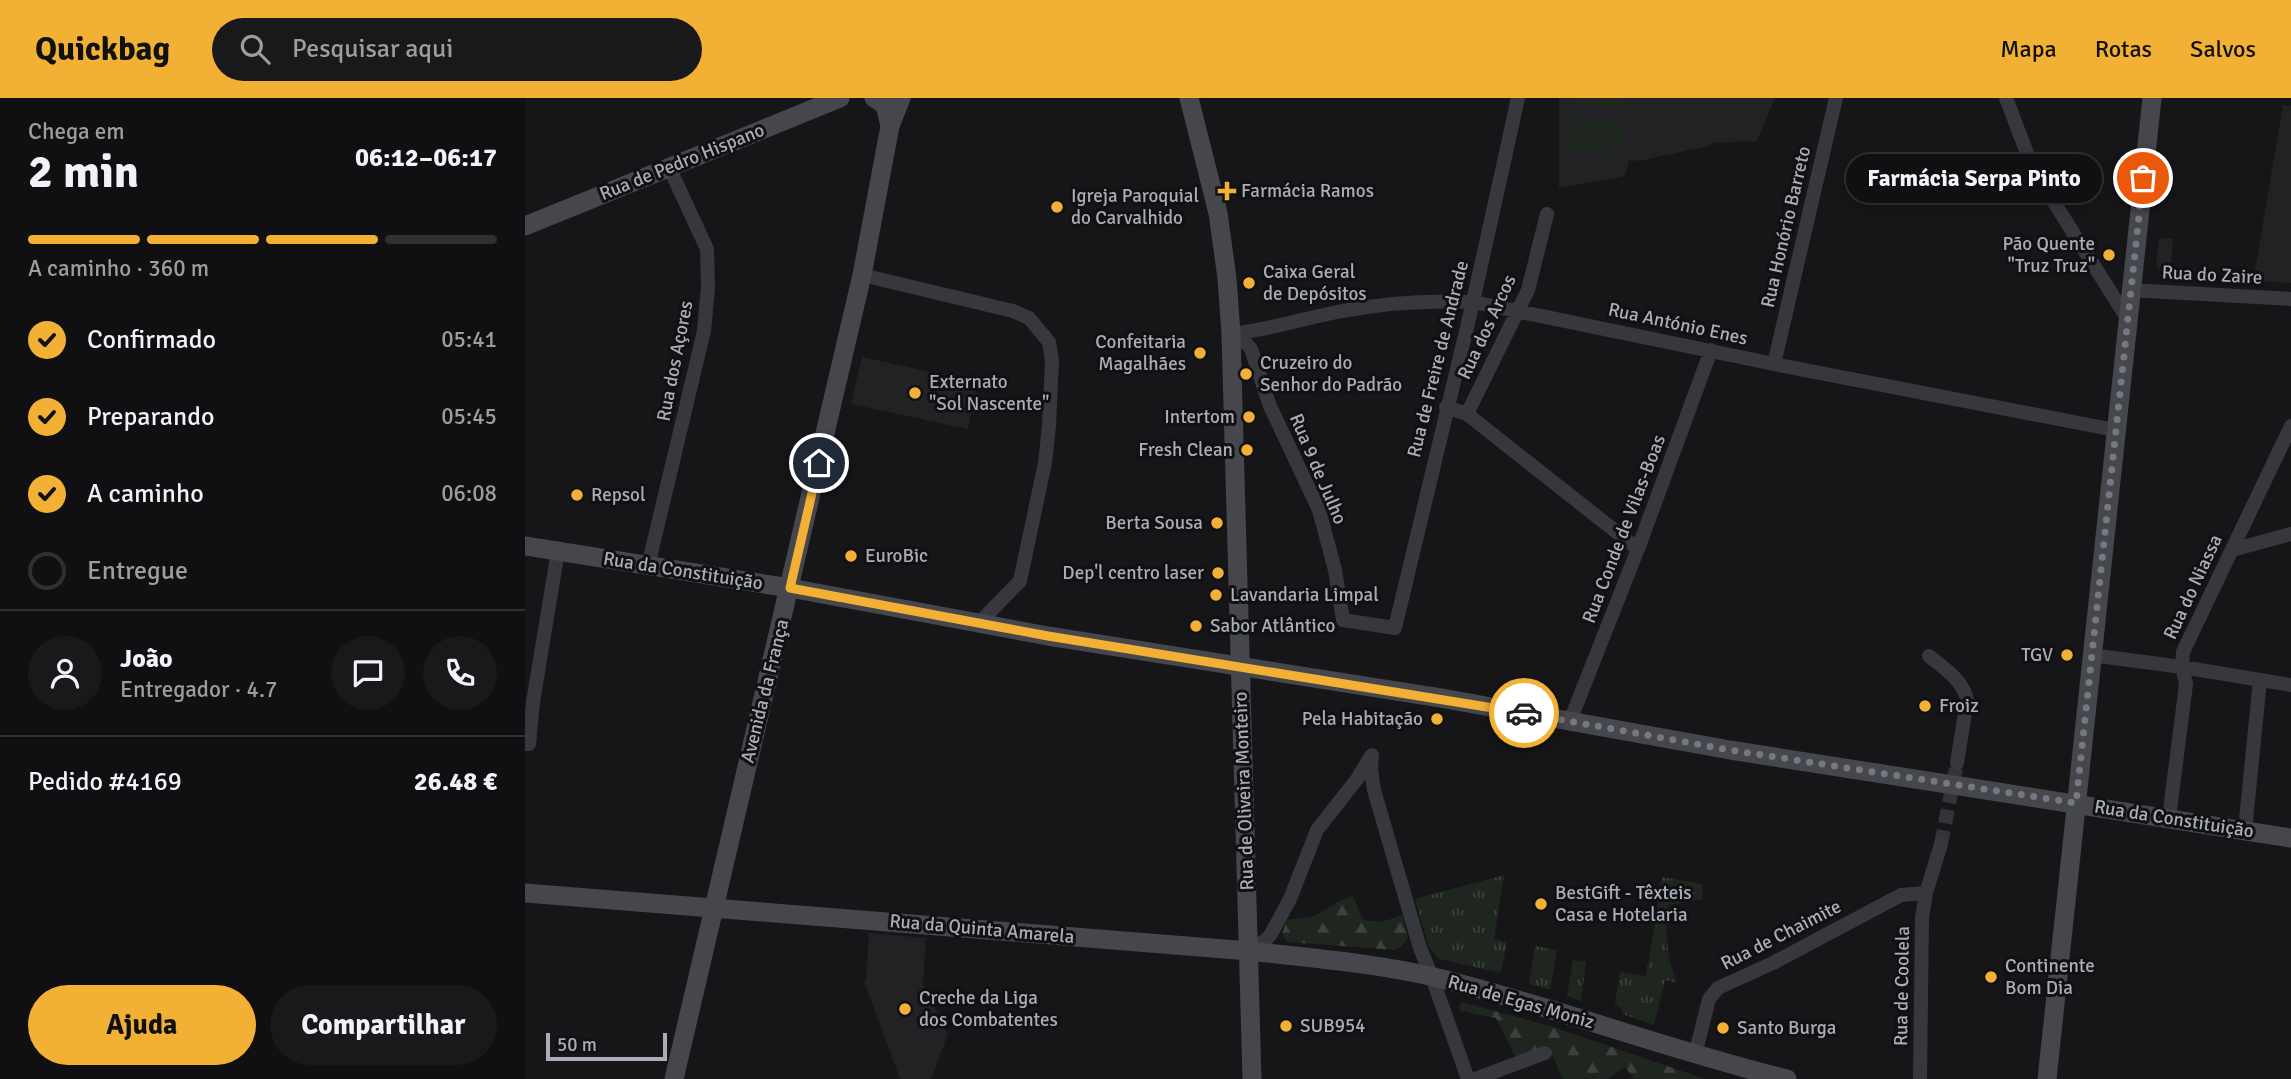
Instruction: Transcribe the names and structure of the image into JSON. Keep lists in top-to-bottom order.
{
  "streets": {
    "main road": [
      "Rua de Pedro Hispano",
      "Rua da Constituição",
      "Avenida da França",
      "Rua de Oliveira Monteiro",
      "Rua da Quinta Amarela",
      "Rua de Egas Moniz"
    ],
    "street": [
      "Rua Honório Barreto",
      "Rua do Zaire",
      "Rua António Enes",
      "Rua dos Arcos",
      "Rua de Freire de Andrade",
      "Rua dos Açores",
      "Rua 9 de Julho",
      "Rua Conde de Vilas-Boas",
      "Rua do Niassa",
      "Rua de Chaimite",
      "Rua de Coolela"
    ]
  },
  "crossings": [
    ["Rua de Pedro Hispano", "Rua dos Açores"],
    ["Rua Honório Barreto", "Rua António Enes"],
    ["Rua António Enes", "Rua dos Arcos"],
    ["Rua António Enes", "Rua de Freire de Andrade"],
    ["Rua António Enes", "Rua 9 de Julho"],
    ["Rua António Enes", "Rua Conde de Vilas-Boas"],
    ["Rua António Enes", "Rua de Oliveira Monteiro"],
    ["Rua de Freire de Andrade", "Rua 9 de Julho"],
    ["Rua dos Açores", "Rua da Constituição"],
    ["Rua 9 de Julho", "Rua de Oliveira Monteiro"],
    ["Rua Conde de Vilas-Boas", "Rua da Constituição"],
    ["Rua da Constituição", "Rua do Niassa"],
    ["Rua da Constituição", "Avenida da França"],
    ["Rua da Constituição", "Rua de Oliveira Monteiro"],
    ["Avenida da França", "Rua da Quinta Amarela"],
    ["Rua de Oliveira Monteiro", "Rua da Quinta Amarela"],
    ["Rua de Oliveira Monteiro", "Rua de Egas Moniz"],
    ["Rua da Quinta Amarela", "Rua de Egas Moniz"],
    ["Rua de Chaimite", "Rua de Coolela"],
    ["Rua de Chaimite", "Rua de Egas Moniz"]
  ],
  "places": {
    "other": [
      "Farmácia Serpa Pinto",
      "Igreja Paroquial do Carvalhido",
      "Pão Quente \"Truz Truz\"",
      "Caixa Geral de Depósitos",
      "Confeitaria Magalhães",
      "Cruzeiro do Senhor do Padrão",
      "Externato \"Sol Nascente\"",
      "Intertom",
      "Fresh Clean",
      "Repsol",
      "Berta Sousa",
      "EuroBic",
      "Dep'l centro laser",
      "Lavandaria Limpal",
      "Sabor Atlântico",
      "TGV",
      "Froiz",
      "Pela Habitação",
      "BestGift - Têxteis Casa e Hotelaria",
      "Continente Bom Dia",
      "Creche da Liga dos Combatentes",
      "SUB954",
      "Santo Burga"
    ],
    "health": ["Farmácia Ramos"]
  },
  "scale_bar": "50 m",
  "page": {
    "header": "Quickbag",
    "search": "Pesquisar aqui",
    "nav": ["Mapa", "Rotas", "Salvos"],
    "heading": ["2 min", "Chega em", "06:12–06:17"],
    "panel": [
      "João",
      "Entregador · 4.7",
      "Pedido #4169",
      "26.48 €"
    ],
    "bubble": "Farmácia Serpa Pinto",
    "bar": "A caminho · 360 m",
    "list": [
      ["Confirmado", "05:41"],
      ["Preparando", "05:45"],
      ["A caminho", "06:08"],
      "Entregue"
    ],
    "buttons": ["Ajuda", "Compartilhar"],
    "scale": "50 m"
  }
}
